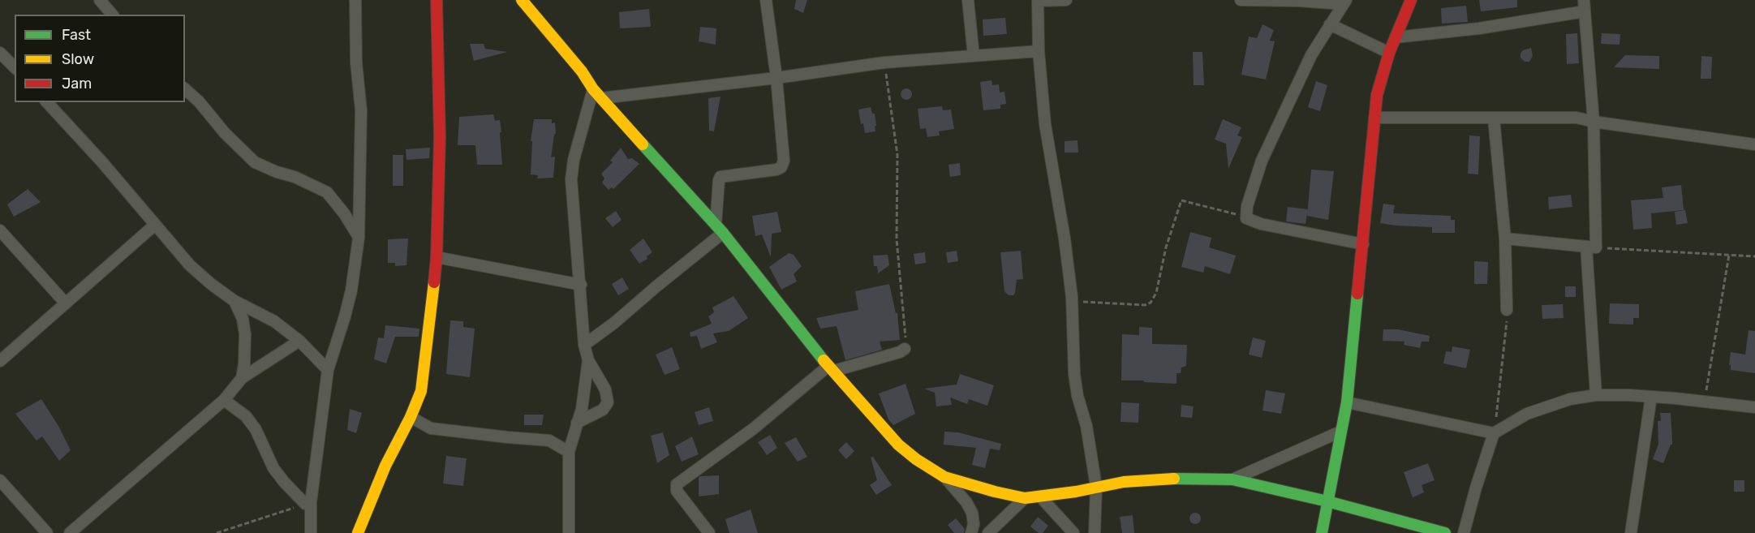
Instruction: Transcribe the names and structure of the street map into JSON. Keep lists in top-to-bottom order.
{
  "legend": ["Fast", "Slow", "Jam"]
}
